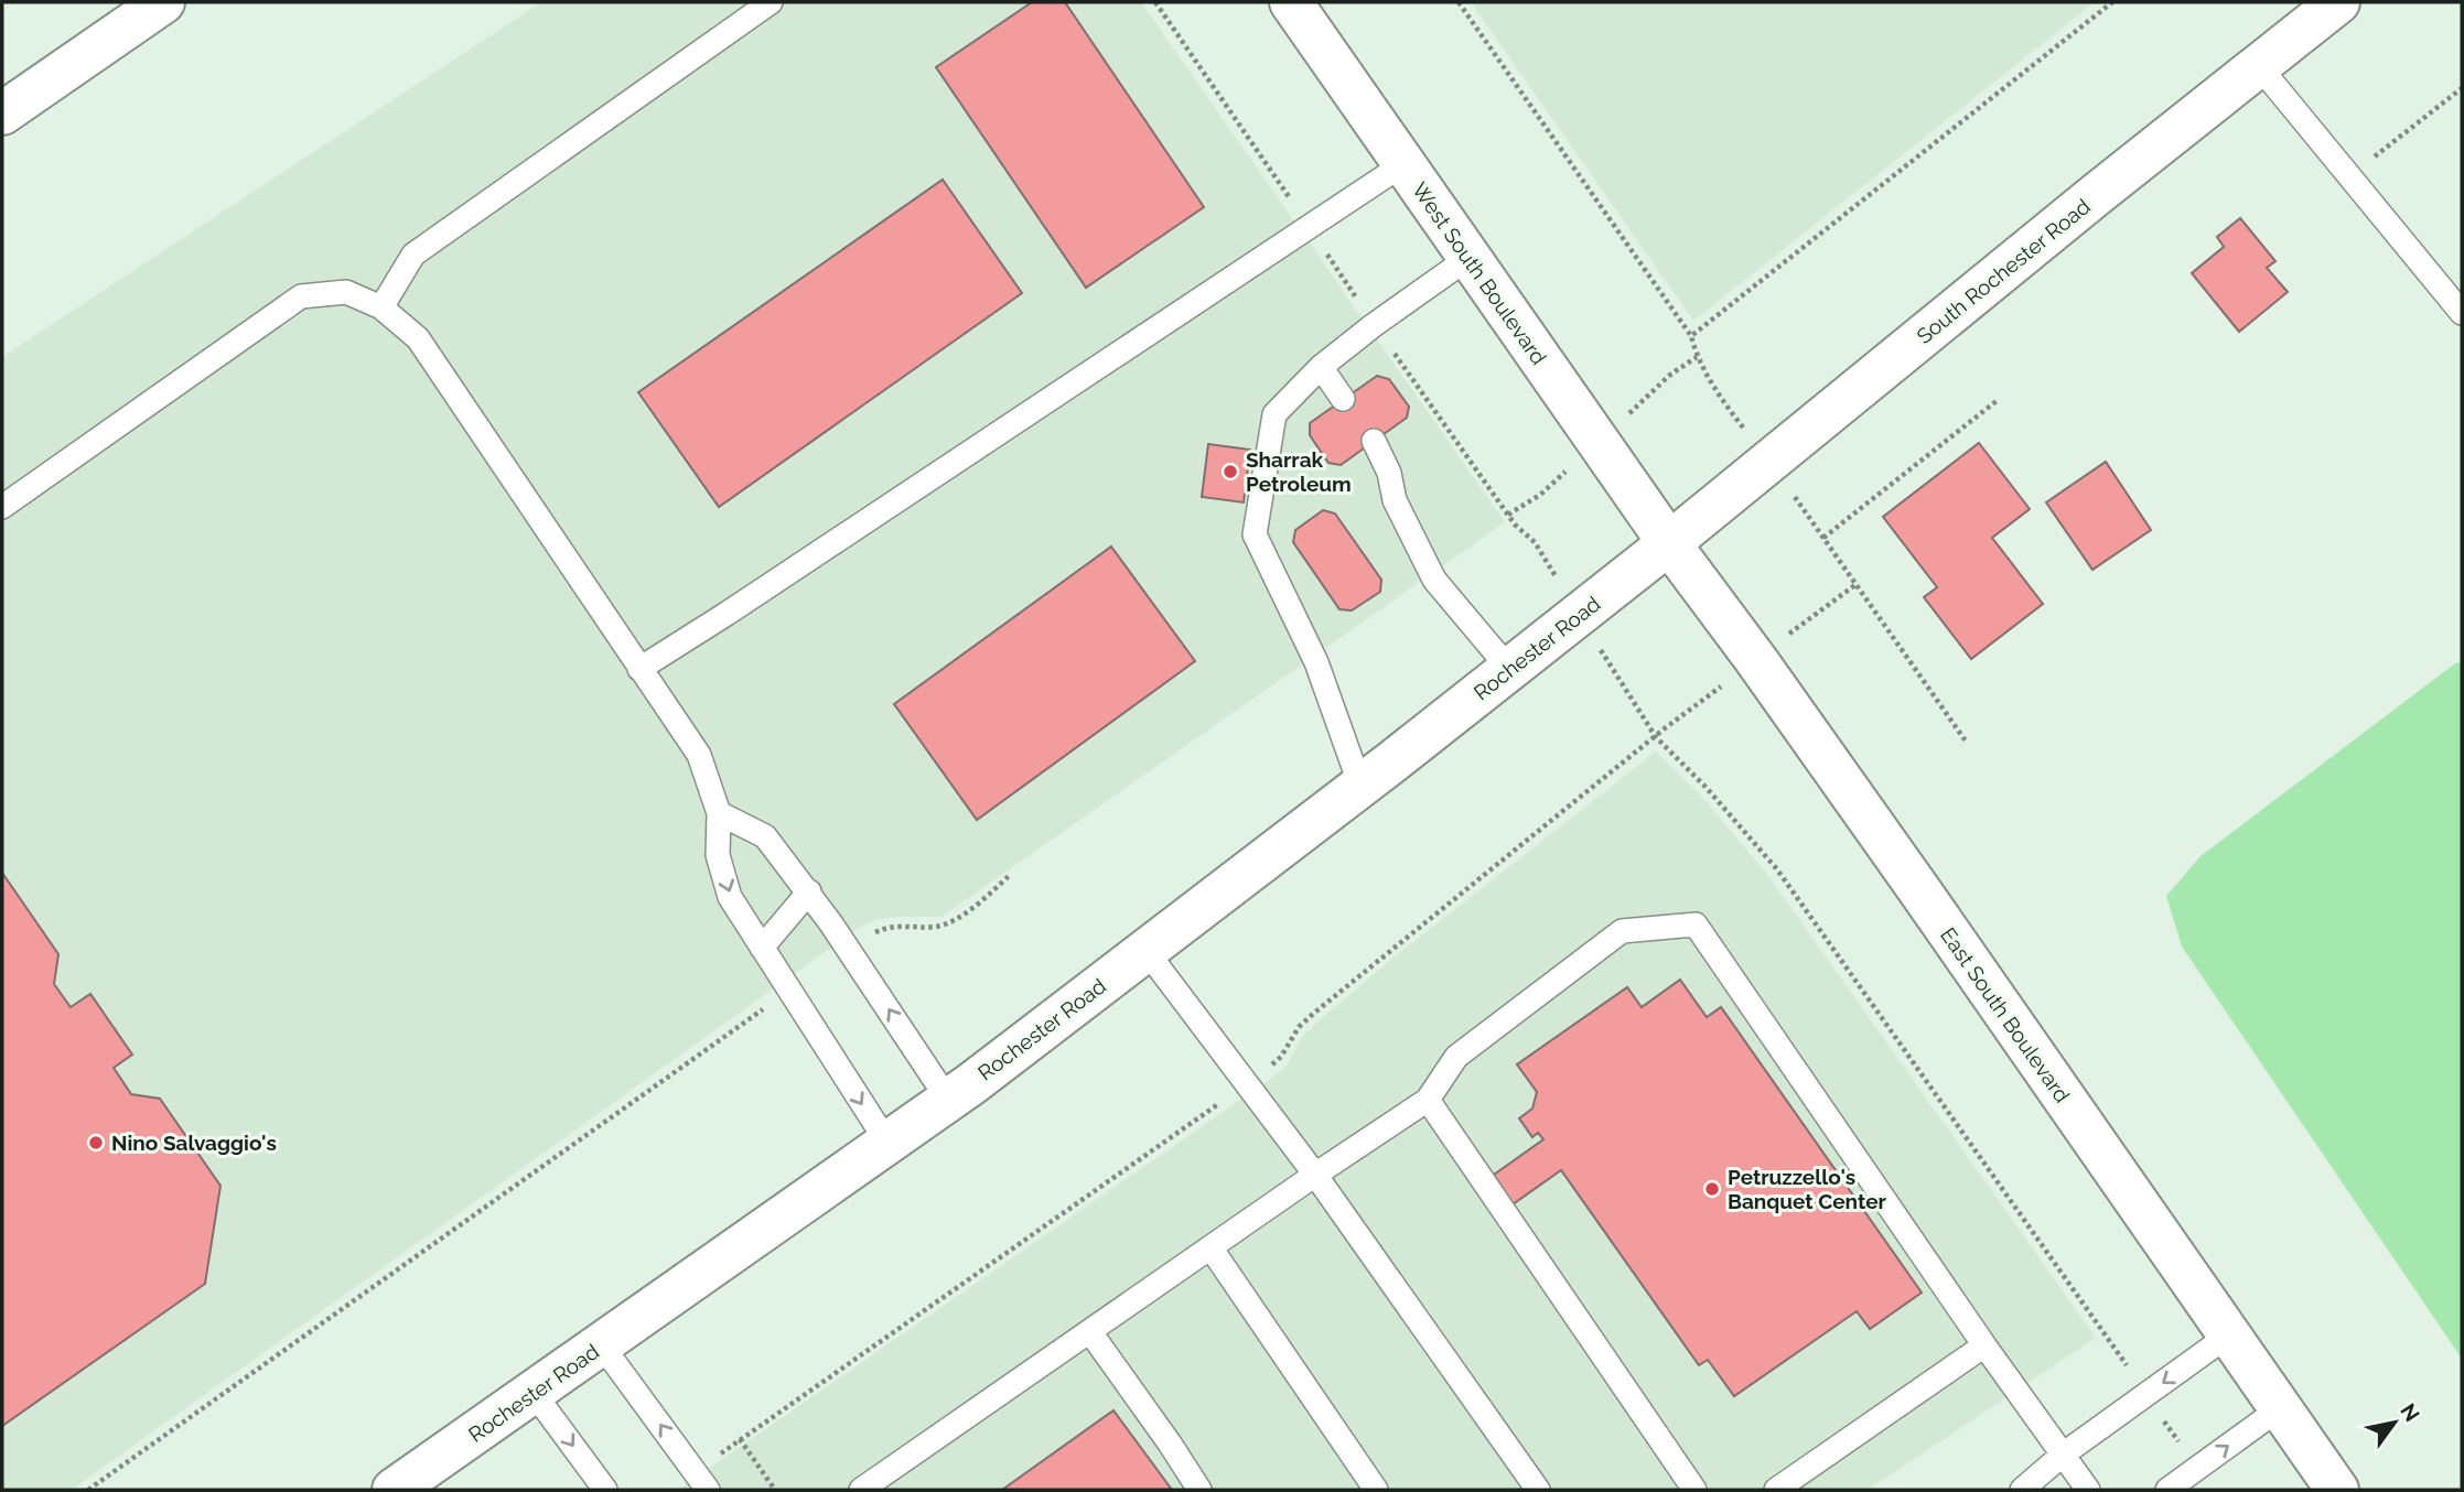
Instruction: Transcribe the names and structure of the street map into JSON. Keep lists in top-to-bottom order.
{
  "streets": {
    "main road": [
      "South Rochester Road",
      "West South Boulevard",
      "Rochester Road",
      "East South Boulevard"
    ]
  },
  "crossings": [
    ["South Rochester Road", "West South Boulevard"],
    ["South Rochester Road", "Rochester Road"],
    ["South Rochester Road", "East South Boulevard"],
    ["West South Boulevard", "Rochester Road"],
    ["West South Boulevard", "East South Boulevard"],
    ["Rochester Road", "East South Boulevard"]
  ],
  "places": ["Sharrak Petroleum", "Nino Salvaggio's", "Petruzzello's Banquet Center"],
  "north": "top right"
}
